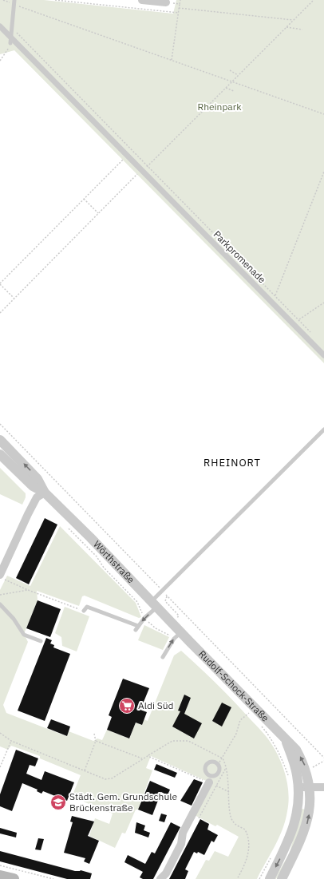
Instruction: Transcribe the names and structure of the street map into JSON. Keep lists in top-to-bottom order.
{
  "streets": {
    "street": ["Parkpromenade", "Wörthstraße", "Rudolf-Schock-Straße"]
  },
  "crossings": [
    ["Wörthstraße", "Rudolf-Schock-Straße"]
  ],
  "districts": ["RHEINORT"],
  "parks": ["Rheinpark"],
  "places": {
    "supermarket": ["Aldi Süd"],
    "school or university": ["Städt. Gem. Grundschule Brückenstraße"]
  }
}
